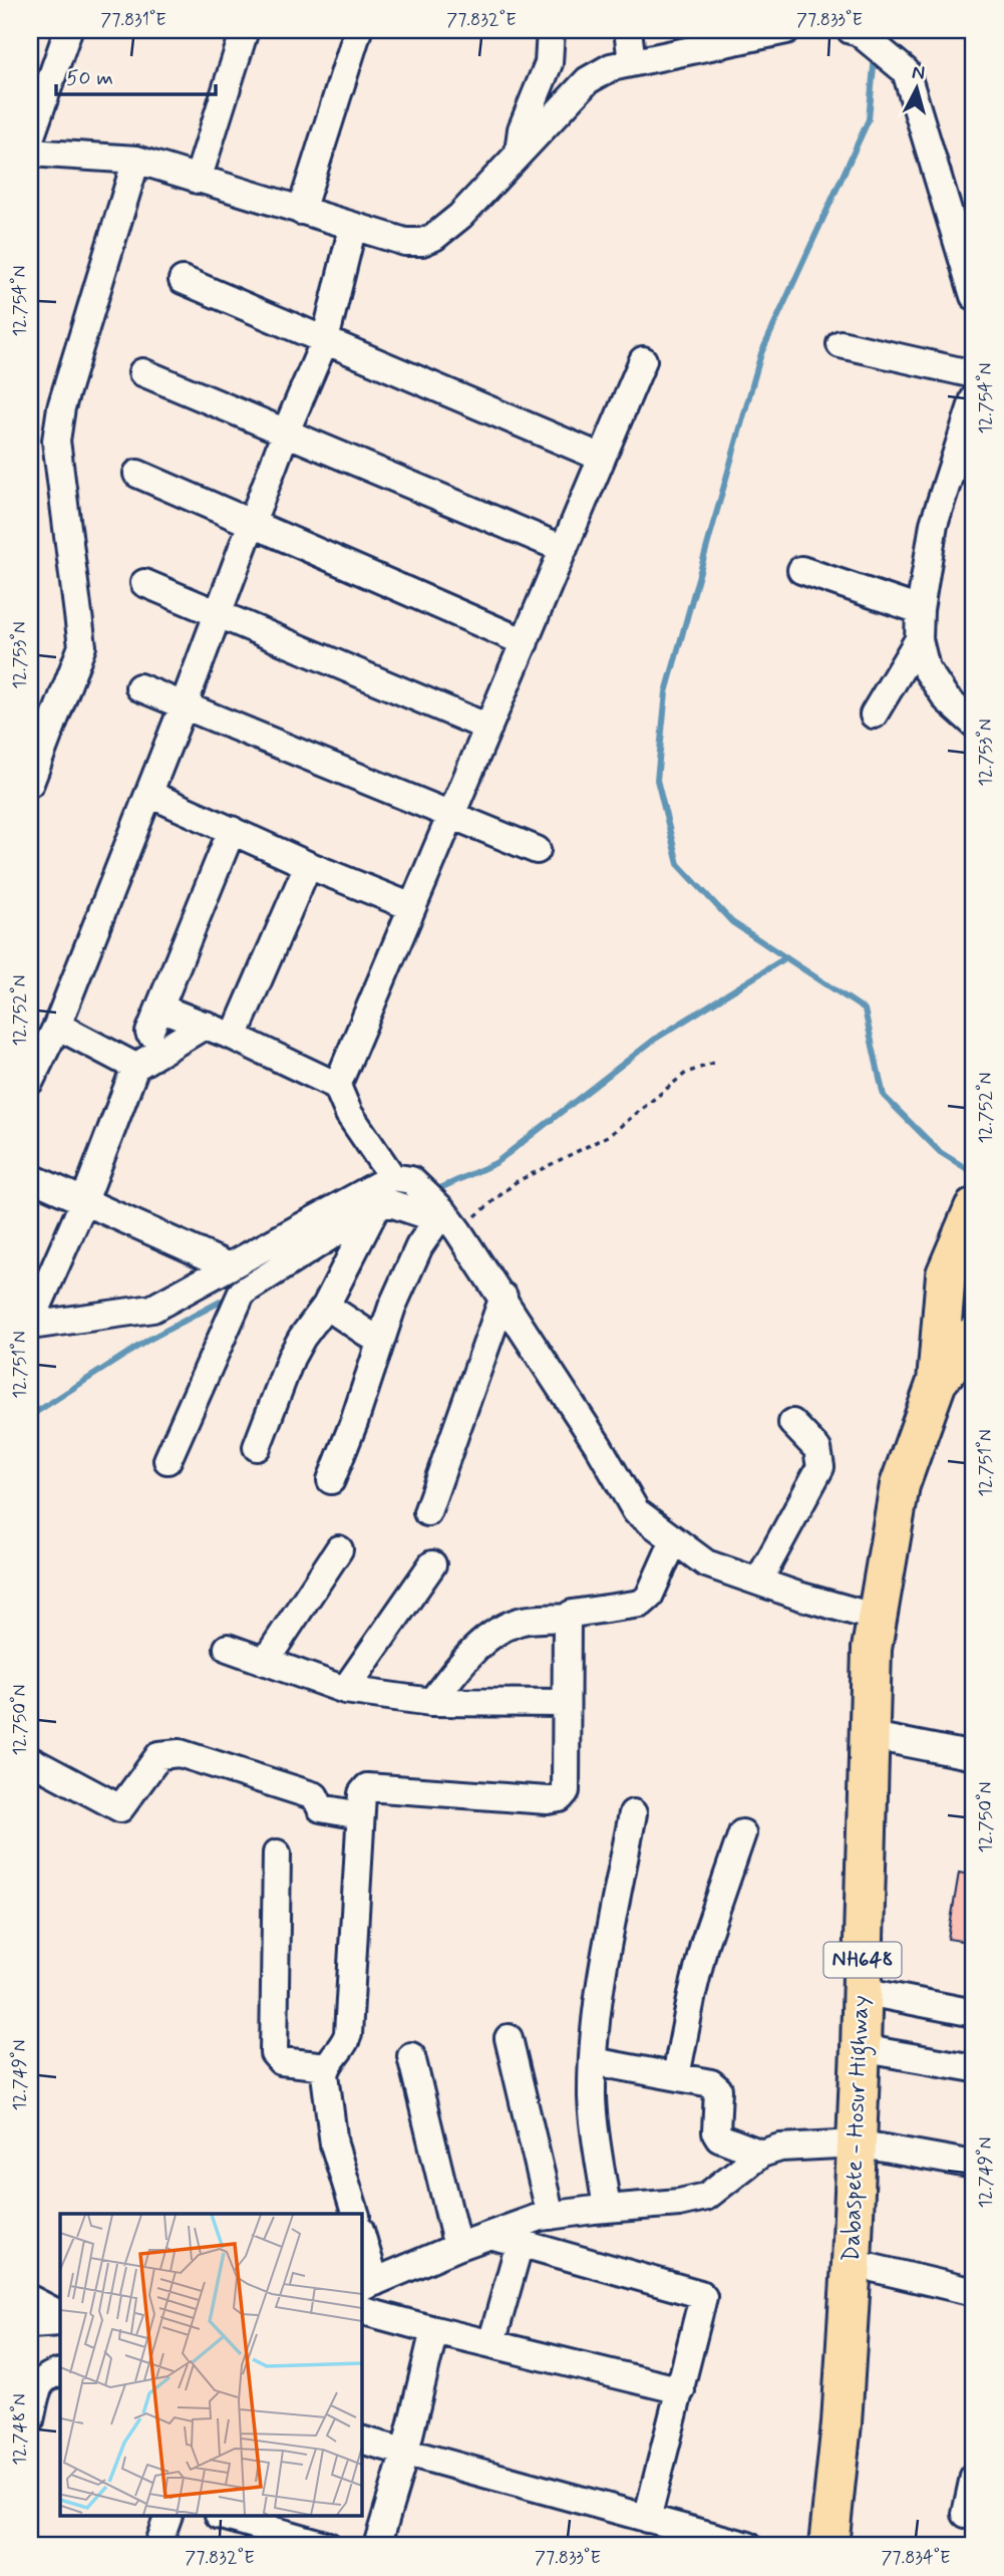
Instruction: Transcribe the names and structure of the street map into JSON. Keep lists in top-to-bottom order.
{
  "streets": {
    "highway": ["NH648", "Dabaspete - Hosur Highway"]
  },
  "scale_bar": "50 m",
  "north": "top",
  "coordinates": [
    "77.831°E",
    "77.832°E",
    "77.833°E",
    "12.754°N",
    "12.753°N",
    "12.752°N",
    "12.751°N",
    "12.750°N",
    "12.749°N",
    "12.748°N",
    "77.834°E"
  ]
}
